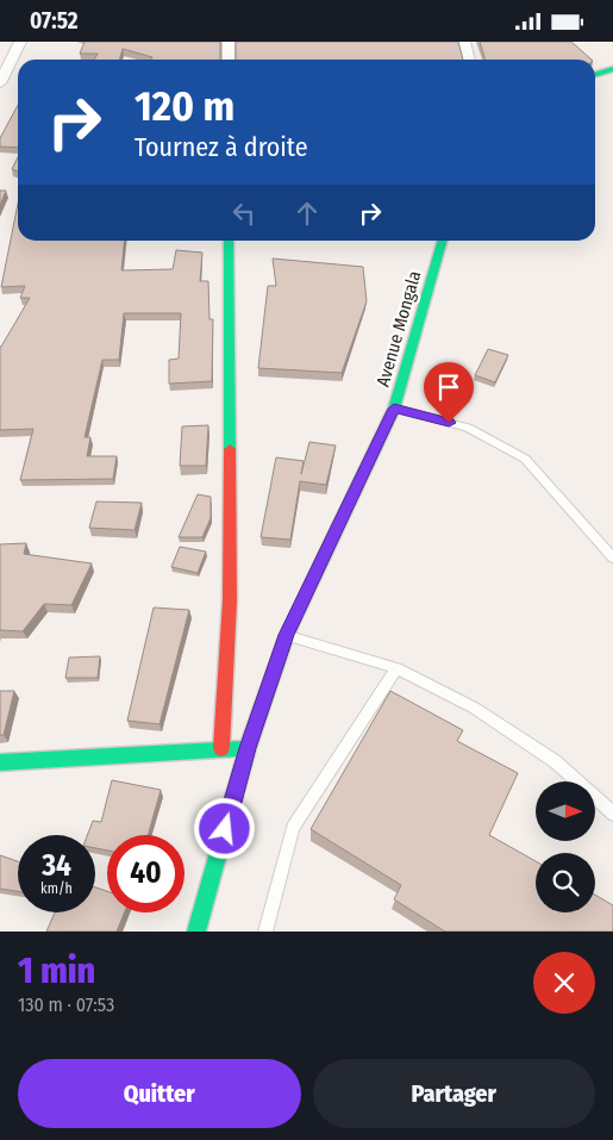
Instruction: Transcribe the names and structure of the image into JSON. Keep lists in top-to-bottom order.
{
  "streets": {
    "street": ["Avenue Mongala"]
  },
  "north": "right",
  "page": {
    "status": "07:52",
    "turn": ["120 m", "Tournez à droite"],
    "speed": "34 km/h",
    "limit": "40",
    "heading": ["1 min", "130 m · 07:53"],
    "buttons": ["Quitter", "Partager"]
  }
}
